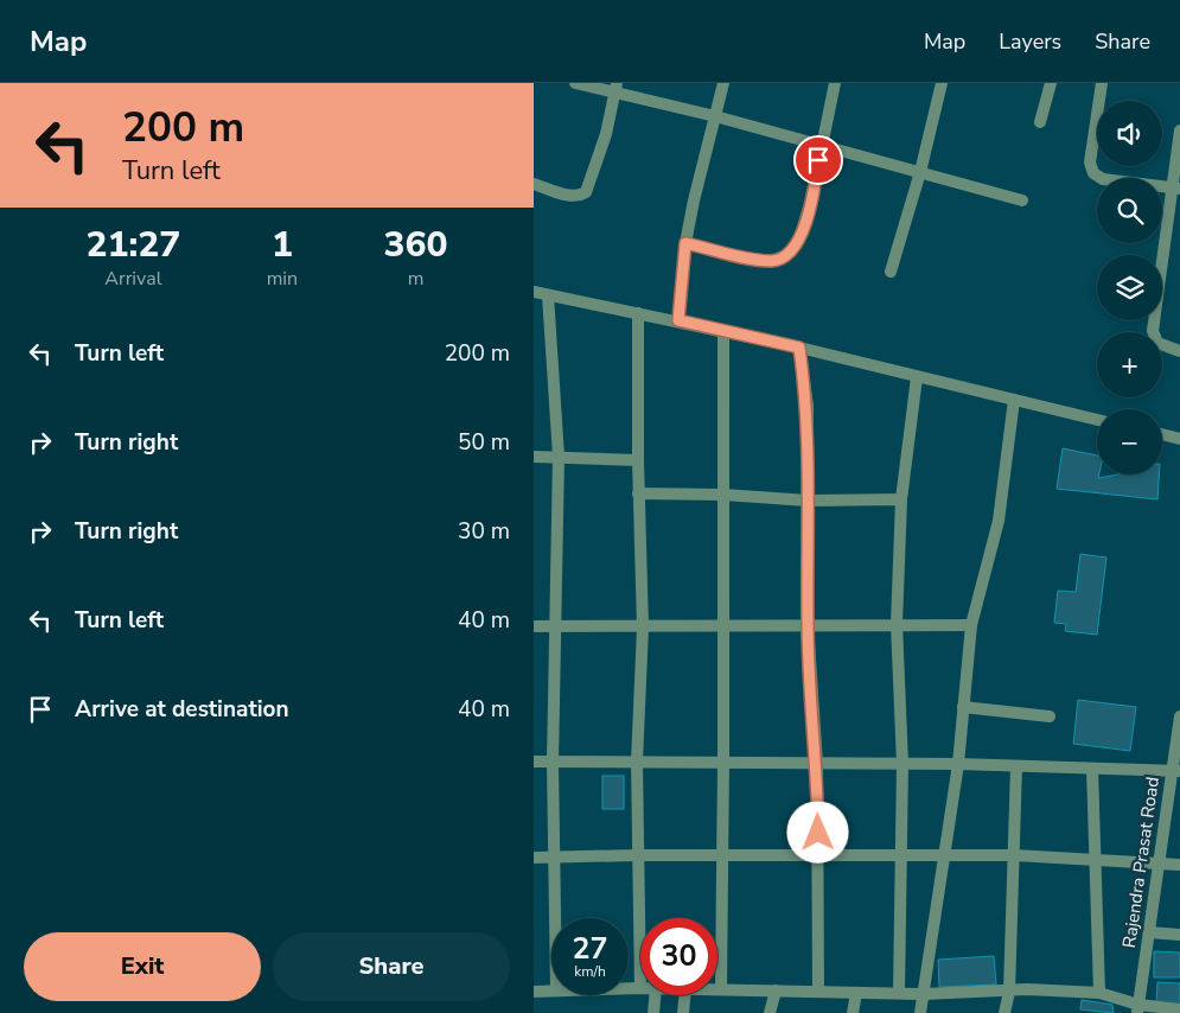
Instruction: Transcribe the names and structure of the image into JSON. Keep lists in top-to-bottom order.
{
  "streets": {
    "street": ["Rajendra Prasat Road"]
  },
  "page": {
    "header": "Map",
    "nav": ["Map", "Layers", "Share"],
    "turn": ["200 m", "Turn left"],
    "map_buttons": ["+", "−"],
    "eta": [
      "21:27",
      "Arrival",
      "1",
      "min",
      "360",
      "m"
    ],
    "list": [
      {
        "name": "Turn left",
        "value": "200 m"
      },
      {
        "name": "Turn right",
        "value": "50 m"
      },
      {
        "name": "Turn right",
        "value": "30 m"
      },
      {
        "name": "Turn left",
        "value": "40 m"
      },
      {
        "name": "Arrive at destination",
        "value": "40 m"
      }
    ],
    "speed": "27 km/h",
    "limit": "30",
    "buttons": ["Exit", "Share"]
  }
}
